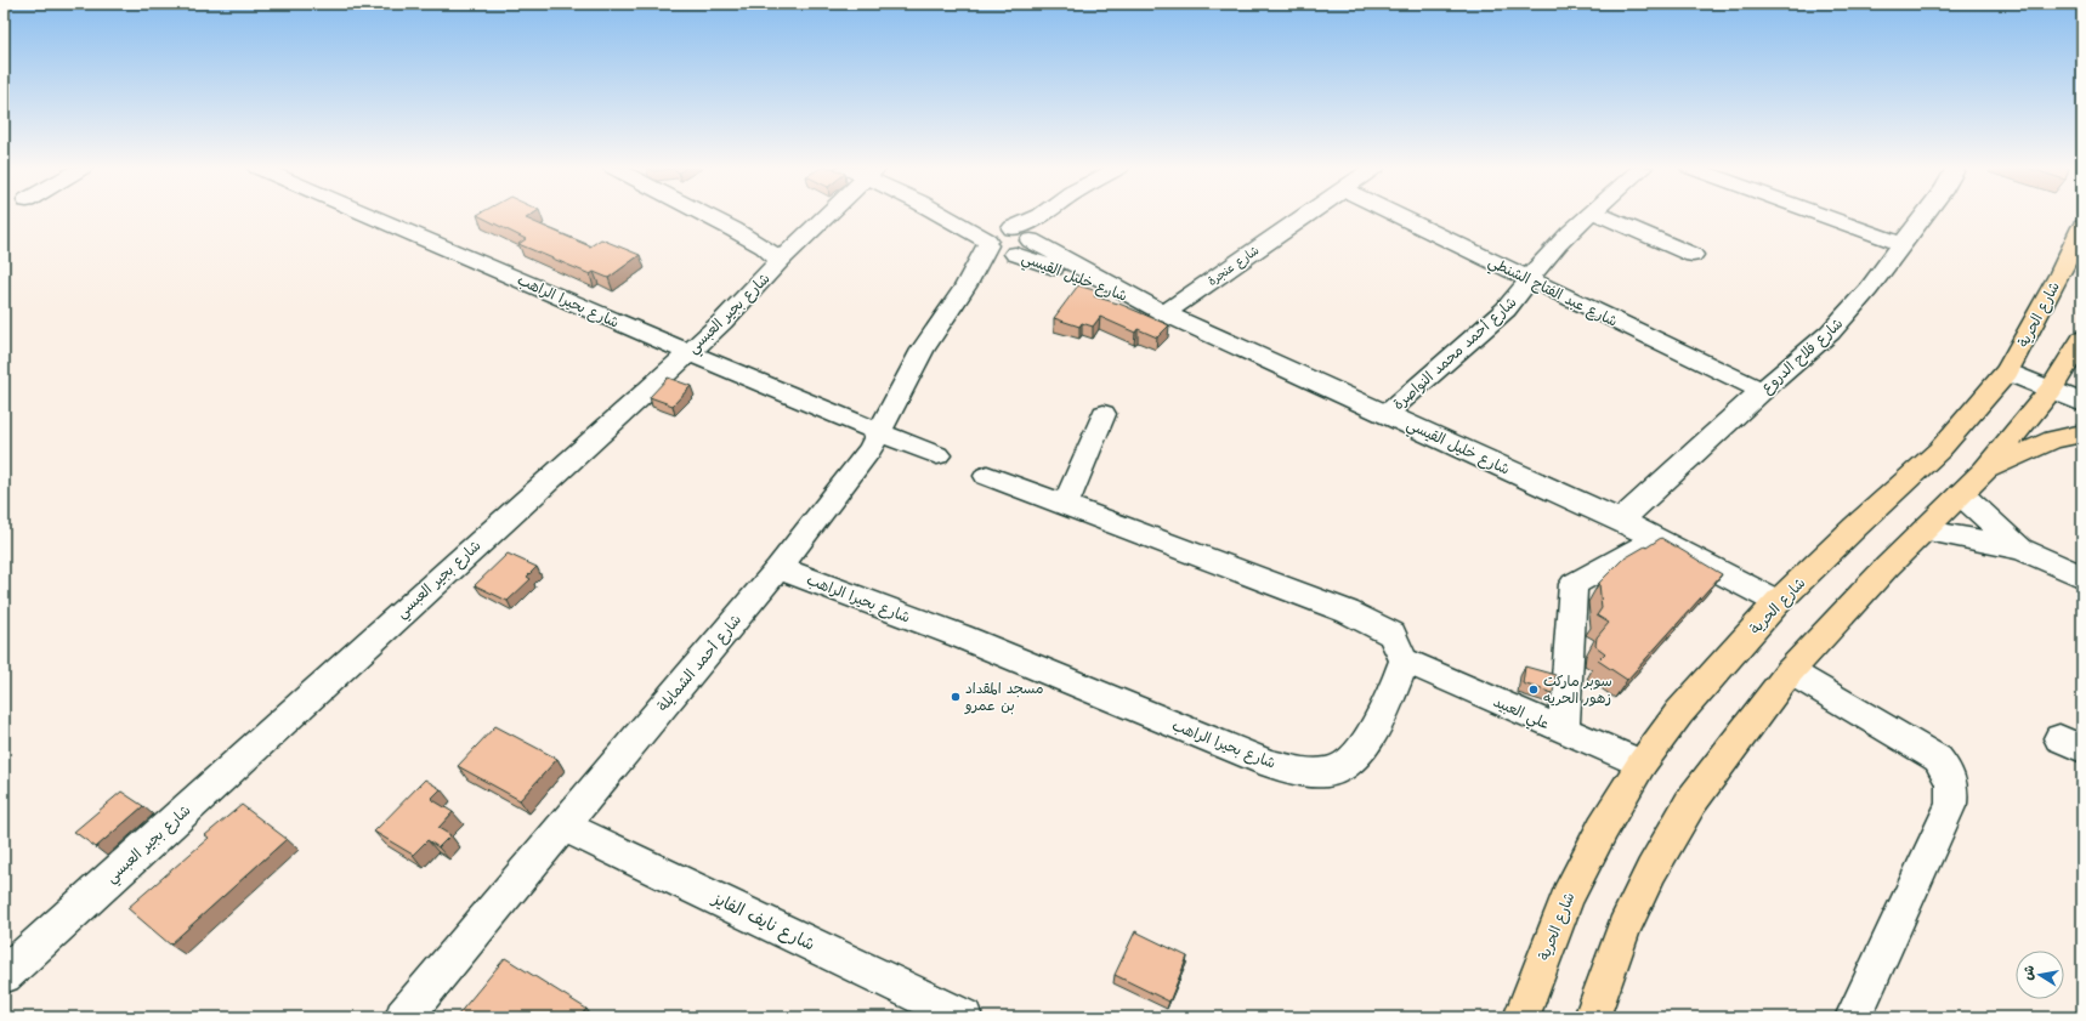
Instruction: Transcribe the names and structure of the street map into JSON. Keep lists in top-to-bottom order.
{
  "streets": {
    "highway": ["شارع الحرية"],
    "street": [
      "شارع عنجرة",
      "شارع خليل القيسي",
      "شارع عبد الفتاح الشنطي",
      "شارع بحيرا الراهب",
      "شارع بجير العبسي",
      "شارع أحمد محمد النواصرة",
      "شارع فلاح الدروع",
      "شارع أحمد الشمايلة",
      "علي العبيد",
      "شارع نايف الفايز"
    ]
  },
  "crossings": [
    ["شارع عنجرة", "شارع خليل القيسي"],
    ["شارع خليل القيسي", "شارع الحرية"],
    ["شارع خليل القيسي", "شارع أحمد محمد النواصرة"],
    ["شارع خليل القيسي", "شارع فلاح الدروع"],
    ["شارع خليل القيسي", "شارع أحمد الشمايلة"],
    ["شارع عبد الفتاح الشنطي", "شارع أحمد محمد النواصرة"],
    ["شارع عبد الفتاح الشنطي", "شارع فلاح الدروع"],
    ["شارع بحيرا الراهب", "شارع بجير العبسي"],
    ["شارع بحيرا الراهب", "شارع أحمد الشمايلة"],
    ["شارع بحيرا الراهب", "علي العبيد"],
    ["شارع الحرية", "علي العبيد"],
    ["شارع أحمد الشمايلة", "شارع نايف الفايز"]
  ],
  "places": ["سوبر ماركت زهور الحريه", "مسجد المقداد بن عمرو"],
  "north": "left"
}
